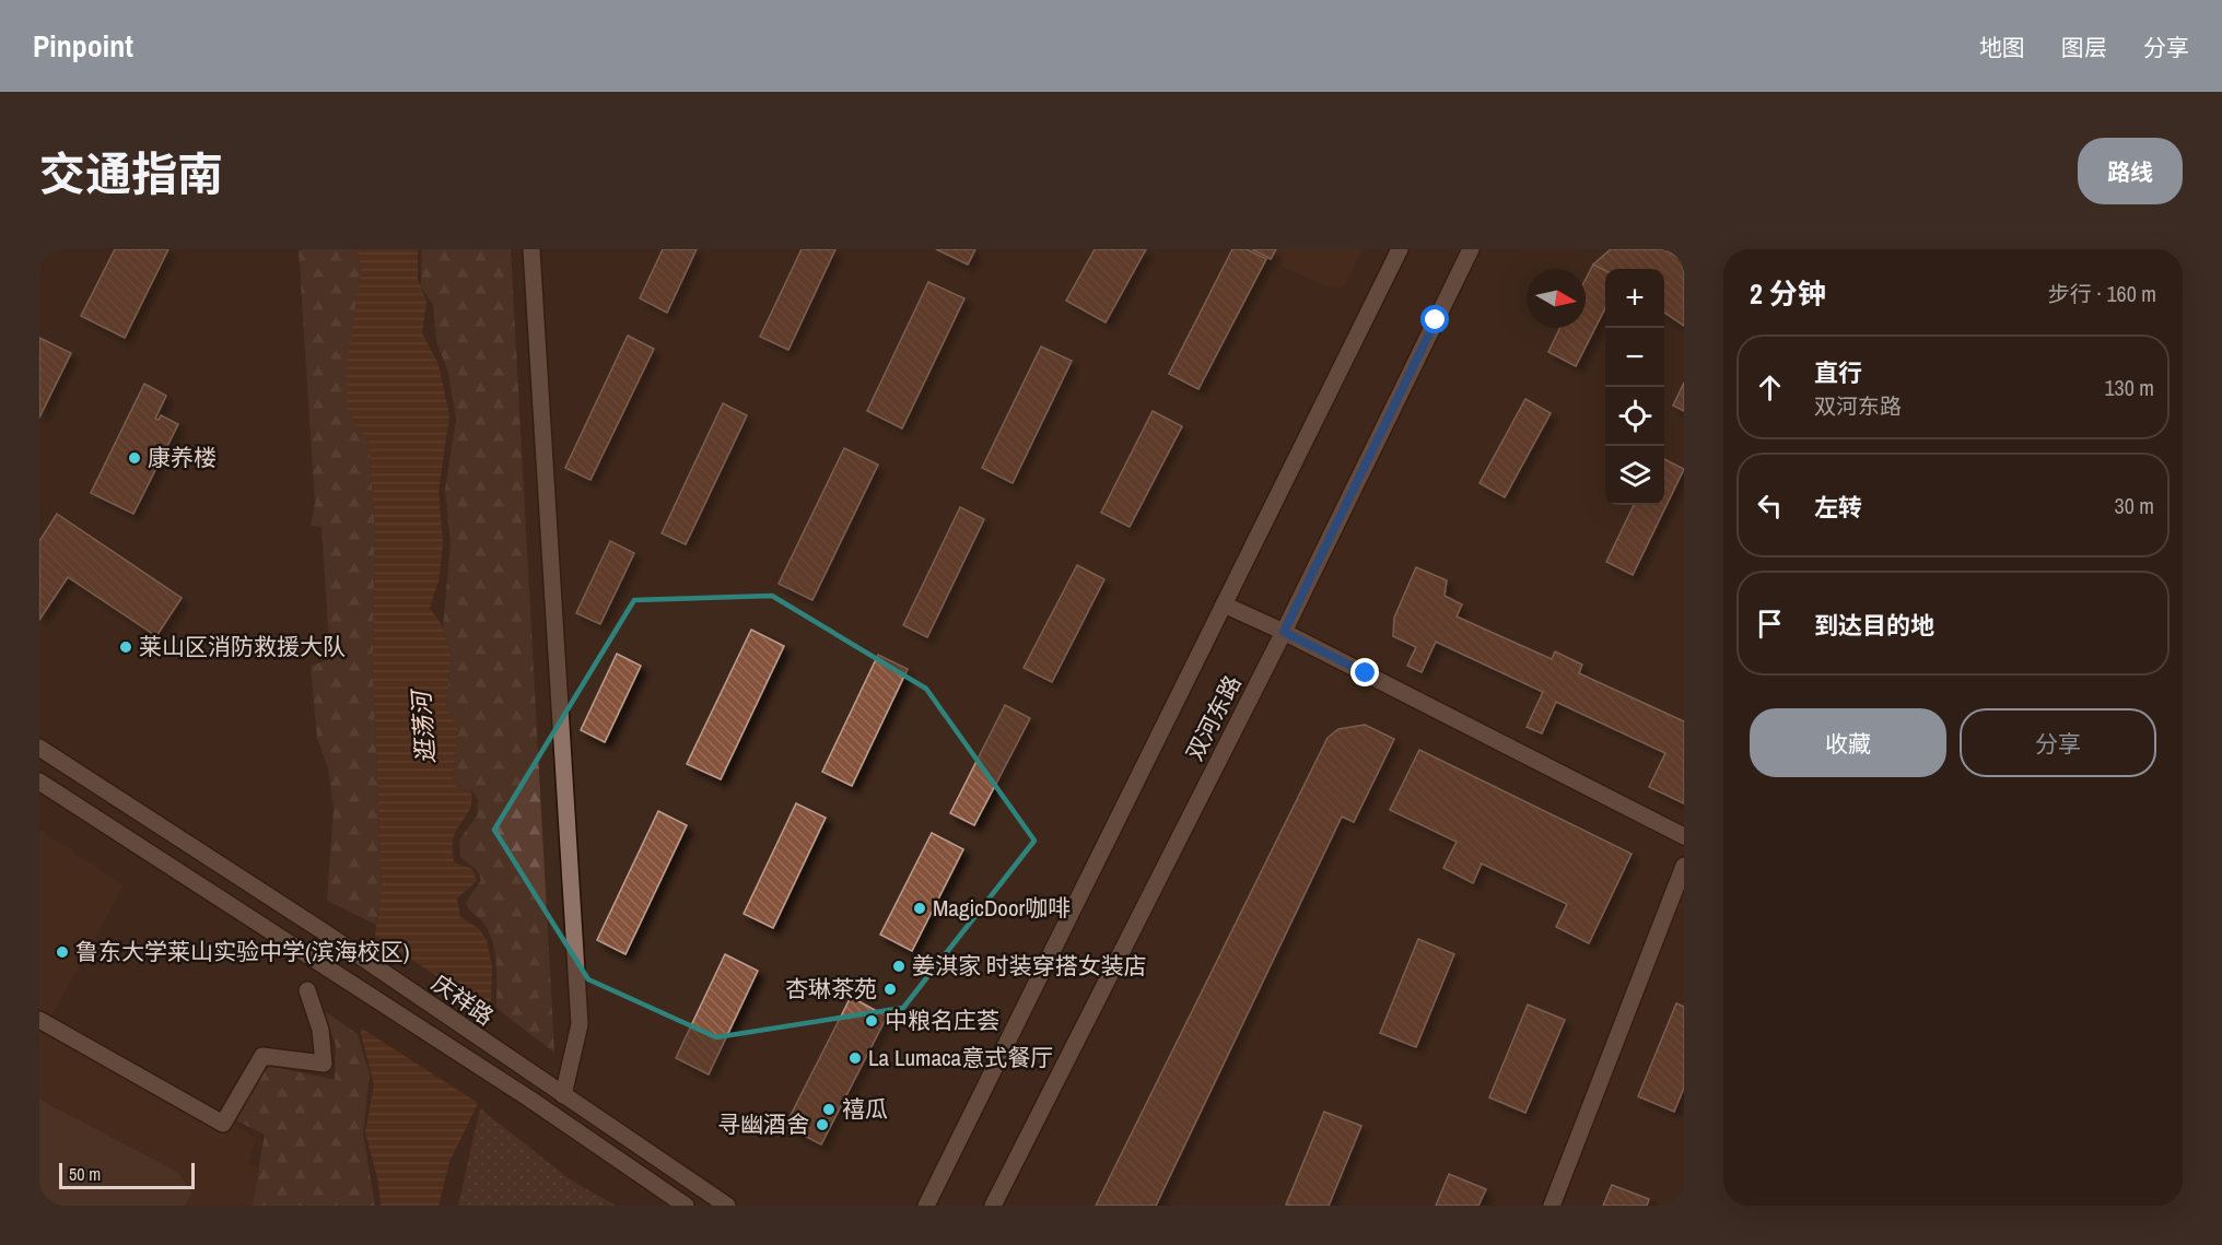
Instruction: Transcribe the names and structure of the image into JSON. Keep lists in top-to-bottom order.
{
  "streets": {
    "street": ["双河东路", "庆祥路"]
  },
  "water": ["逛荡河"],
  "places": [
    "康养楼",
    "莱山区消防救援大队",
    "MagicDoor咖啡",
    "鲁东大学莱山实验中学(滨海校区)",
    "姜淇家 时装穿搭女装店",
    "杏琳茶苑",
    "中粮名庄荟",
    "La Lumaca意式餐厅",
    "禧瓜",
    "寻幽酒舍"
  ],
  "scale_bar": "50 m",
  "north": "right",
  "page": {
    "header": "Pinpoint",
    "nav": ["地图", "图层", "分享"],
    "title": "交通指南",
    "buttons": [
      "路线",
      ["收藏", "分享"]
    ],
    "heading": ["2 分钟", "步行 · 160 m"],
    "map_buttons": ["+", "−"],
    "list": [
      ["直行", "双河东路", "130 m"],
      ["左转", "30 m"],
      "到达目的地"
    ],
    "scale": "50 m"
  }
}
